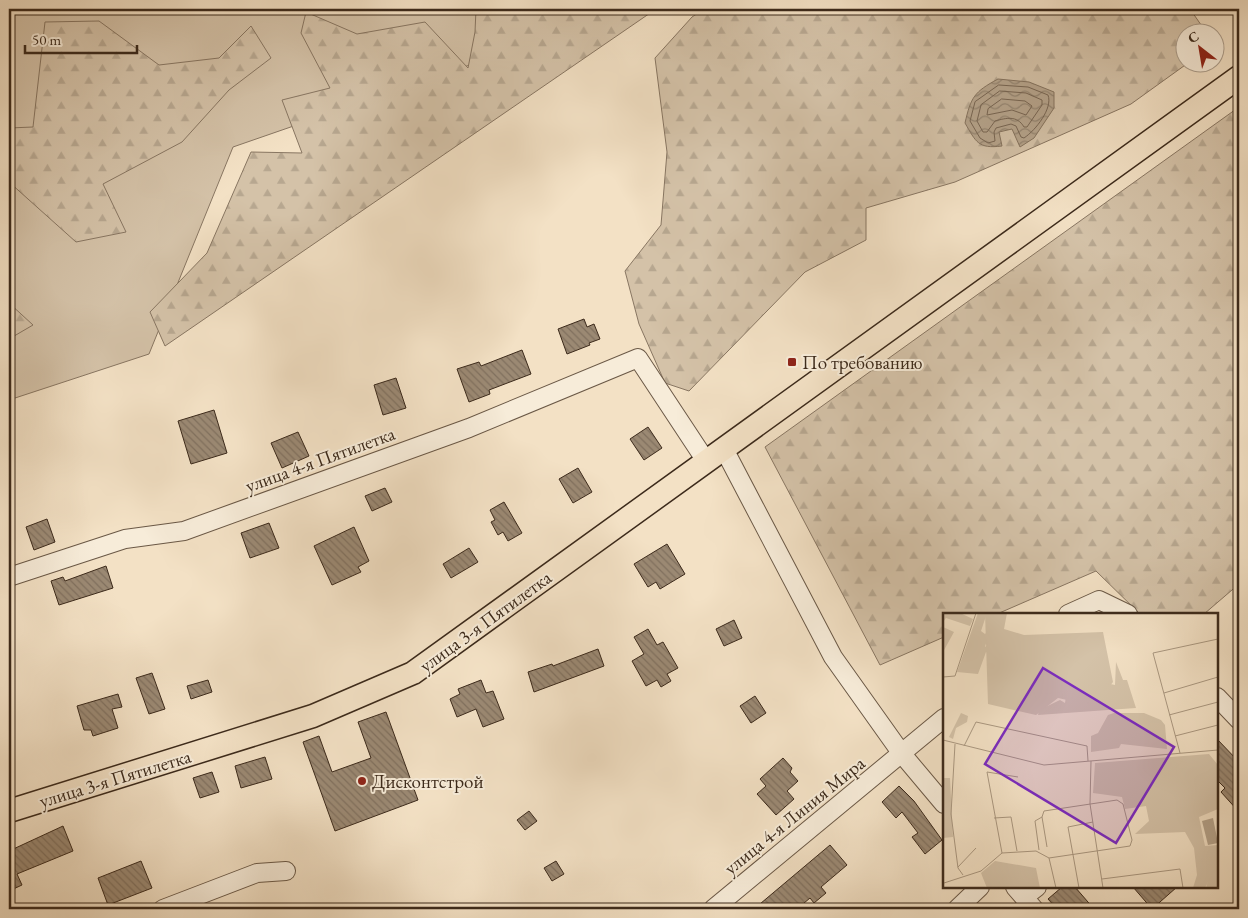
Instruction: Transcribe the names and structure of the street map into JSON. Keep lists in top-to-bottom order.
{
  "streets": {
    "main road": ["улица 3-я Пятилетка"],
    "street": ["улица 4-я Пятилетка", "улица 4-я Линия Мира"]
  },
  "crossings": [
    ["улица 4-я Пятилетка", "улица 3-я Пятилетка"]
  ],
  "places": {
    "transit": ["По требованию"],
    "other": ["Дисконтстрой"]
  },
  "scale_bar": "50 m",
  "north": "top left"
}
